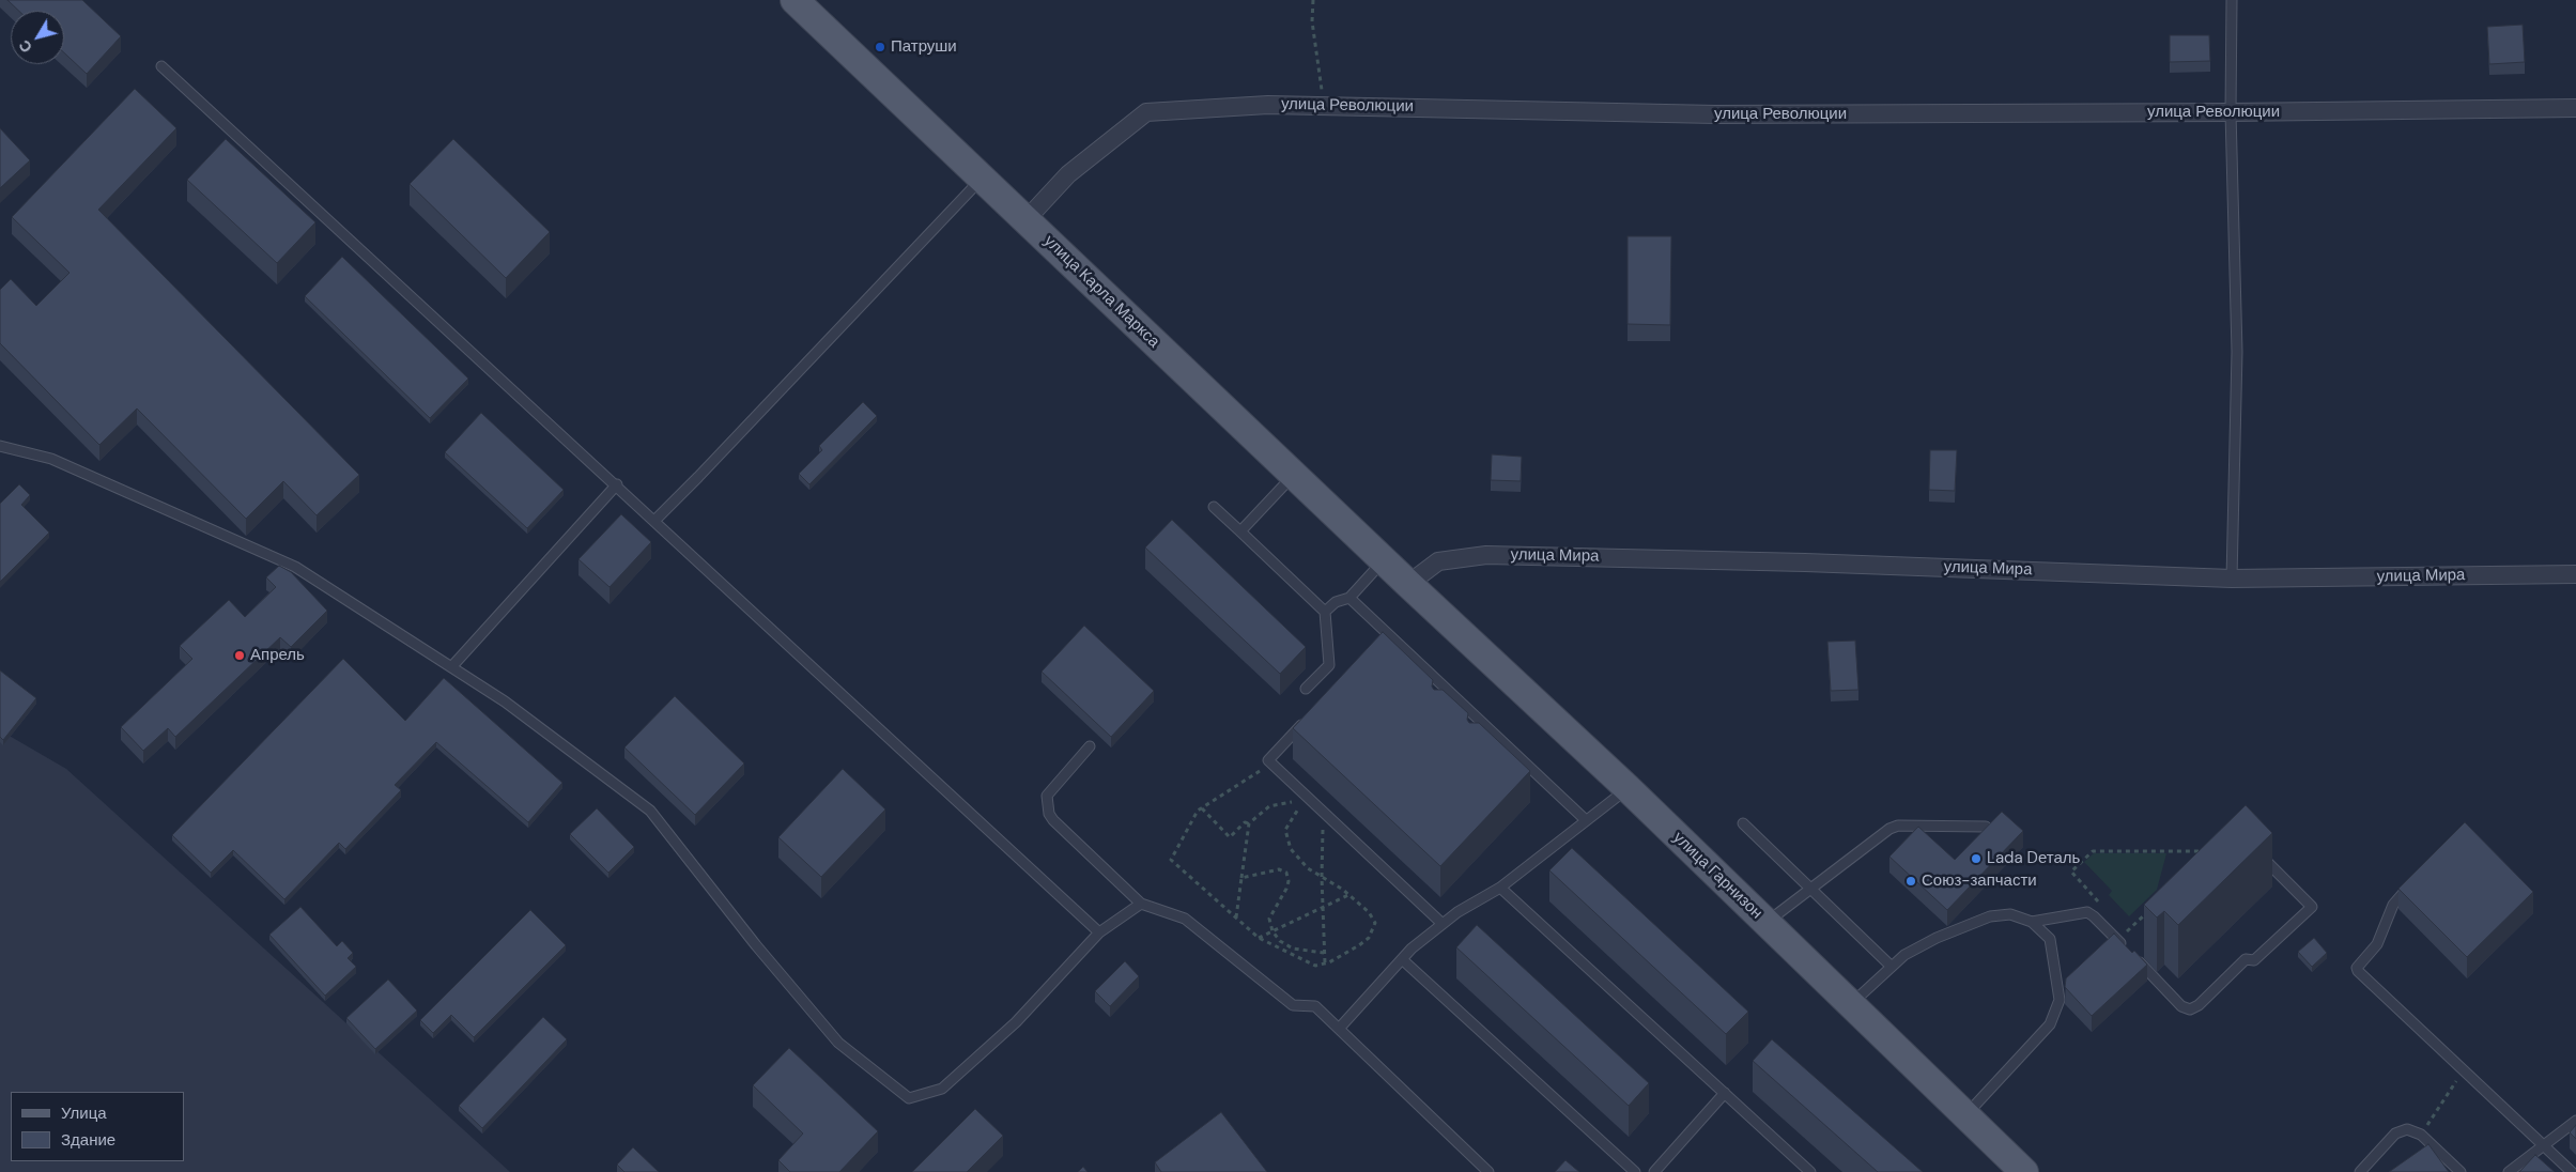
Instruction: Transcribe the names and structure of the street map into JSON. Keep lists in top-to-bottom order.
{
  "streets": {
    "main road": ["улица Карла Маркса", "улица Гарнизон"],
    "street": ["улица Революции", "улица Мира"]
  },
  "crossings": [
    ["улица Революции", "улица Карла Маркса"],
    ["улица Карла Маркса", "улица Мира"],
    ["улица Карла Маркса", "улица Гарнизон"],
    ["улица Мира", "улица Гарнизон"]
  ],
  "places": [
    "Патруши",
    "Апрель",
    "Lada Dеталь",
    "Союз-запчасти"
  ],
  "legend": ["Улица", "Здание"],
  "north": "bottom left"
}
